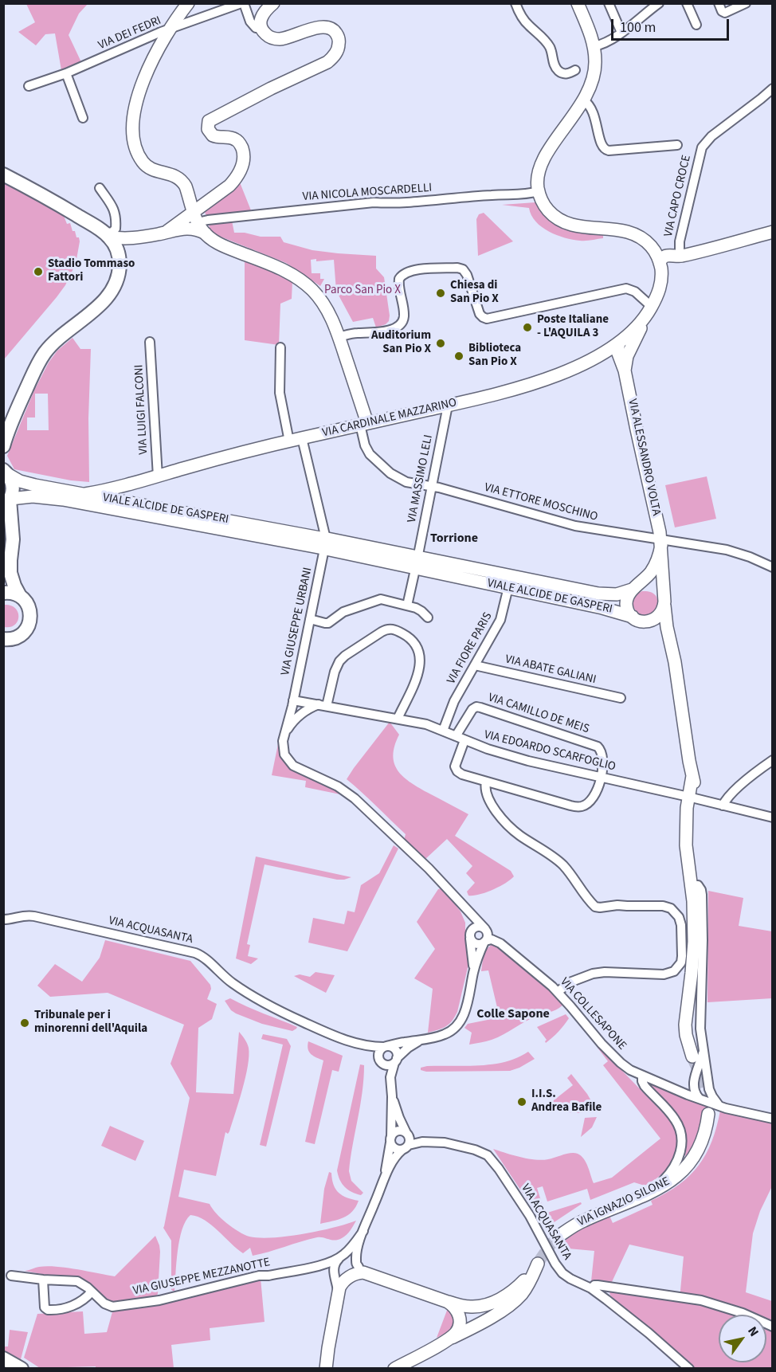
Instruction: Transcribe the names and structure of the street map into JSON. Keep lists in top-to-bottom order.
{
  "streets": {
    "street": [
      "VIA DEI FEDRI",
      "VIA NICOLA MOSCARDELLI",
      "VIA CAPO CROCE",
      "VIA LUIGI FALCONI",
      "VIA CARDINALE MAZZARINO",
      "VIA ALESSANDRO VOLTA",
      "VIA MASSIMO LELI",
      "VIA ETTORE MOSCHINO",
      "VIALE ALCIDE DE GASPERI",
      "VIA GIUSEPPE URBANI",
      "VIA FIORE PARIS",
      "VIA ABATE GALIANI",
      "VIA CAMILLO DE MEIS",
      "VIA EDOARDO SCARFOGLIO",
      "VIA ACQUASANTA",
      "VIA COLLESAPONE",
      "VIA IGNAZIO SILONE",
      "VIA GIUSEPPE MEZZANOTTE"
    ]
  },
  "crossings": [
    ["VIA CAPO CROCE", "VIA CARDINALE MAZZARINO"],
    ["VIA LUIGI FALCONI", "VIA CARDINALE MAZZARINO"],
    ["VIA CARDINALE MAZZARINO", "VIA ALESSANDRO VOLTA"],
    ["VIA CARDINALE MAZZARINO", "VIA MASSIMO LELI"],
    ["VIA CARDINALE MAZZARINO", "VIA ETTORE MOSCHINO"],
    ["VIA CARDINALE MAZZARINO", "VIALE ALCIDE DE GASPERI"],
    ["VIA CARDINALE MAZZARINO", "VIA GIUSEPPE URBANI"],
    ["VIA ALESSANDRO VOLTA", "VIA ETTORE MOSCHINO"],
    ["VIA ALESSANDRO VOLTA", "VIALE ALCIDE DE GASPERI"],
    ["VIA ALESSANDRO VOLTA", "VIA EDOARDO SCARFOGLIO"],
    ["VIA MASSIMO LELI", "VIA ETTORE MOSCHINO"],
    ["VIA MASSIMO LELI", "VIALE ALCIDE DE GASPERI"],
    ["VIALE ALCIDE DE GASPERI", "VIA GIUSEPPE URBANI"],
    ["VIALE ALCIDE DE GASPERI", "VIA FIORE PARIS"],
    ["VIA GIUSEPPE URBANI", "VIA EDOARDO SCARFOGLIO"],
    ["VIA FIORE PARIS", "VIA ABATE GALIANI"],
    ["VIA FIORE PARIS", "VIA EDOARDO SCARFOGLIO"],
    ["VIA CAMILLO DE MEIS", "VIA EDOARDO SCARFOGLIO"],
    ["VIA ACQUASANTA", "VIA GIUSEPPE MEZZANOTTE"]
  ],
  "districts": ["Torrione", "Colle Sapone"],
  "parks": ["Parco San Pio X"],
  "places": [
    "Stadio Tommaso Fattori",
    "Chiesa di San Pio X",
    "Poste Italiane - L'AQUILA 3",
    "Auditorium San Pio X",
    "Biblioteca San Pio X",
    "Tribunale per i minorenni dell'Aquila",
    "I.I.S. Andrea Bafile"
  ],
  "scale_bar": "100 m",
  "north": "top right"
}
